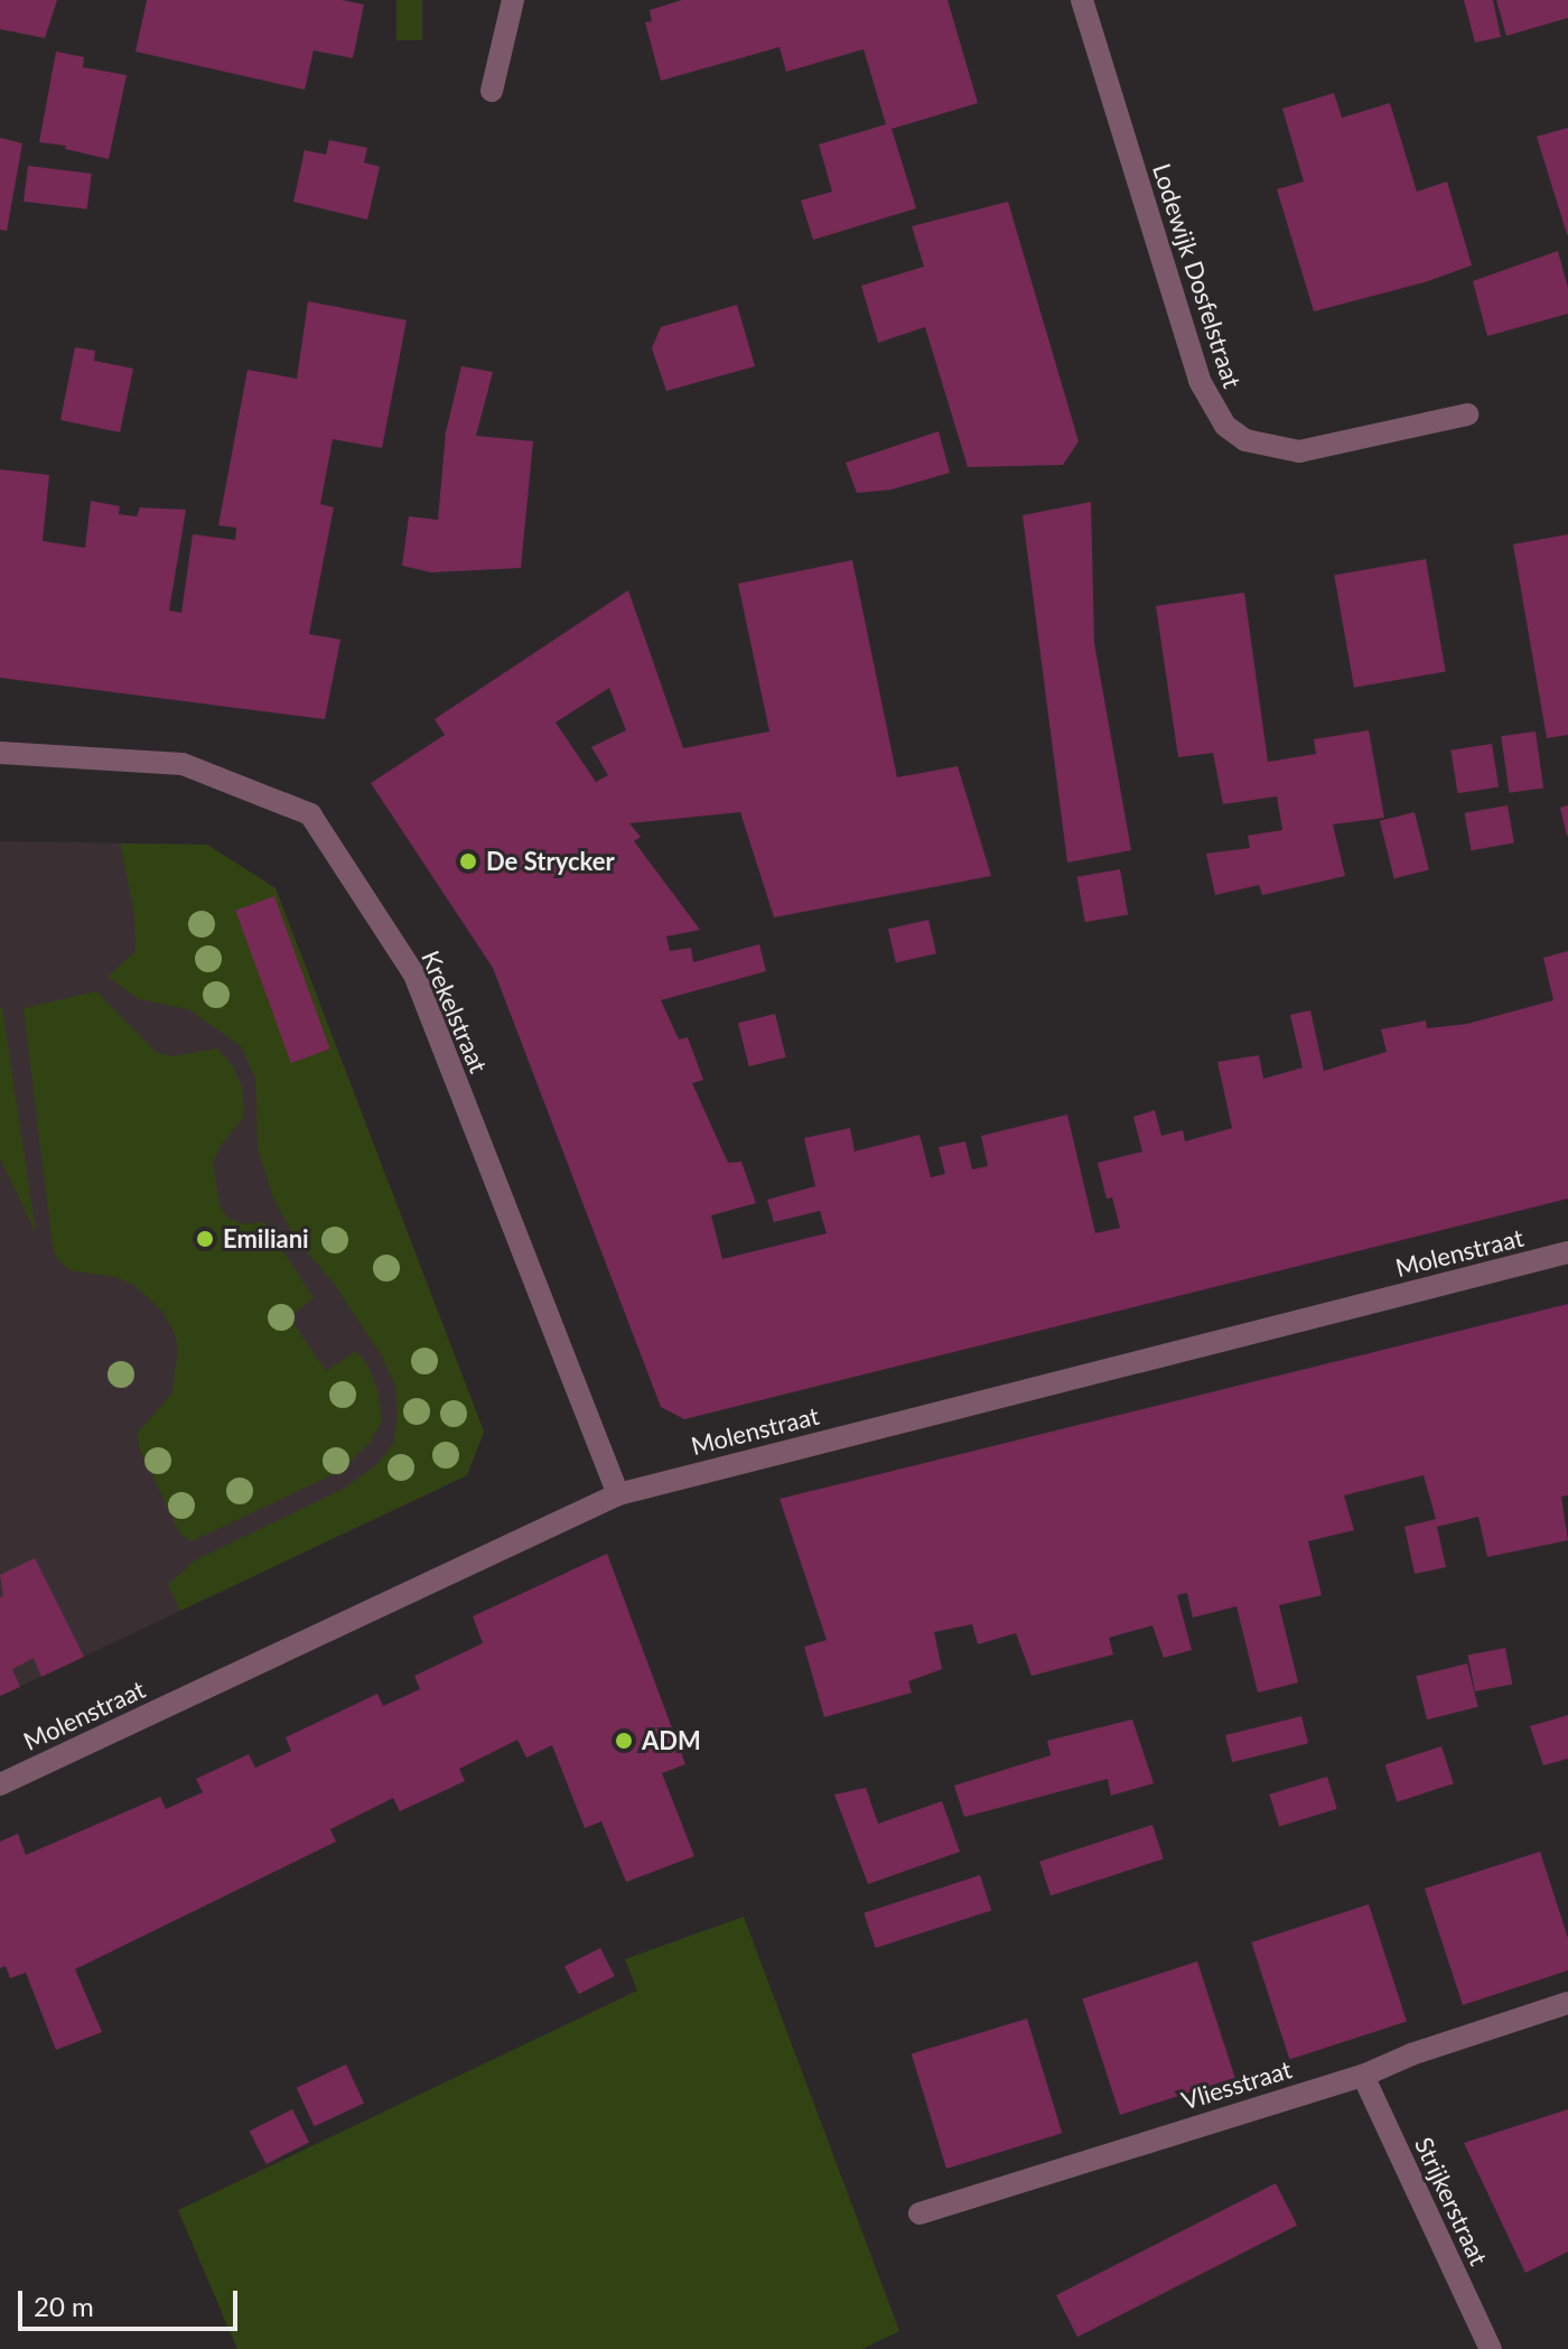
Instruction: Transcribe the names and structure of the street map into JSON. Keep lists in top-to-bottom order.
{
  "streets": {
    "street": [
      "Lodewijk Dosfelstraat",
      "Krekelstraat",
      "Molenstraat",
      "Vliesstraat",
      "Strijkerstraat"
    ]
  },
  "crossings": [
    ["Krekelstraat", "Molenstraat"],
    ["Vliesstraat", "Strijkerstraat"]
  ],
  "places": ["De Strycker", "Emiliani", "ADM"],
  "scale_bar": "20 m"
}
